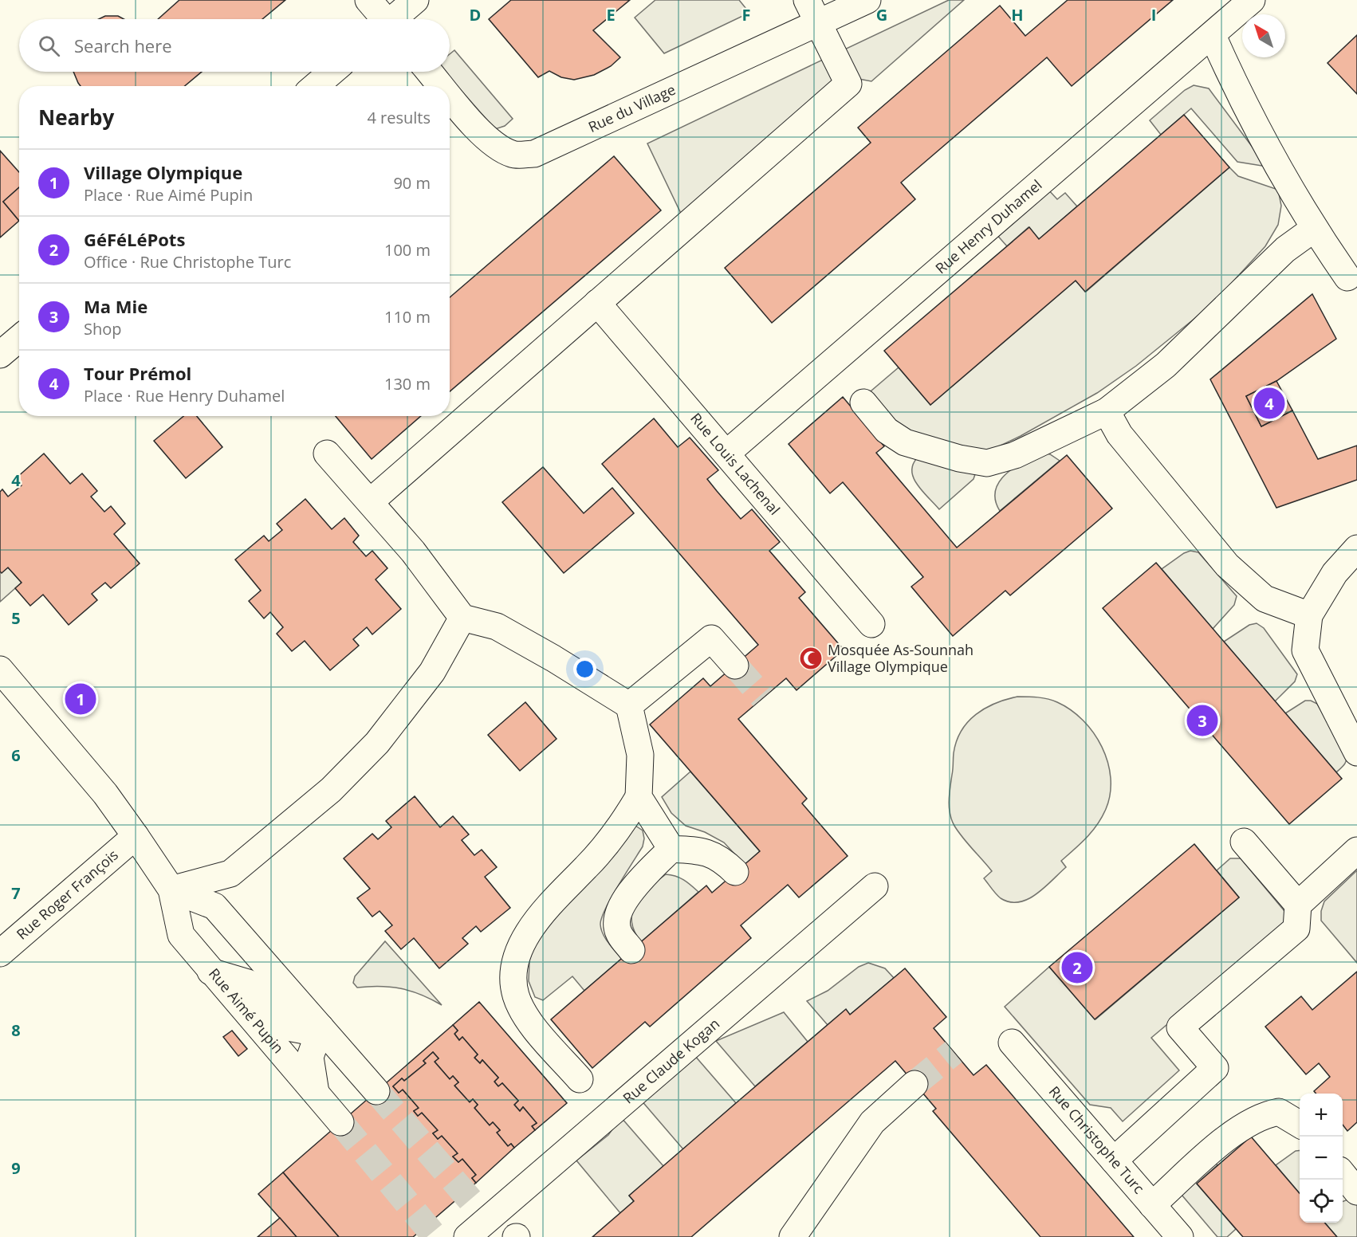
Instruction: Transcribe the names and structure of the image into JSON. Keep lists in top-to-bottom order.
{
  "streets": {
    "street": [
      "Rue du Village",
      "Rue Henry Duhamel",
      "Rue Louis Lachenal",
      "Rue Roger François",
      "Rue Aimé Pupin",
      "Rue Claude Kogan",
      "Rue Christophe Turc"
    ]
  },
  "crossings": [
    ["Rue Henry Duhamel", "Rue Louis Lachenal"],
    ["Rue Roger François", "Rue Aimé Pupin"]
  ],
  "places": {
    "mosque": ["Mosquée As-Sounnah Village Olympique"]
  },
  "north": "top left",
  "page": {
    "search": "Search here",
    "heading": ["Nearby", "4 results"],
    "list": [
      {
        "mark": "1",
        "name": "Village Olympique",
        "note": "Place · Rue Aimé Pupin",
        "value": "90 m"
      },
      {
        "mark": "2",
        "name": "GéFéLéPots",
        "note": "Office · Rue Christophe Turc",
        "value": "100 m"
      },
      {
        "mark": "3",
        "name": "Ma Mie",
        "note": "Shop",
        "value": "110 m"
      },
      {
        "mark": "4",
        "name": "Tour Prémol",
        "note": "Place · Rue Henry Duhamel",
        "value": "130 m"
      }
    ],
    "pins": [
      "4",
      "1",
      "3",
      "2"
    ],
    "map_buttons": ["+", "−"]
  },
  "grid": {
    "columns": [
      "D",
      "E",
      "F",
      "G",
      "H",
      "I"
    ],
    "rows": [
      "4",
      "5",
      "6",
      "7",
      "8",
      "9"
    ]
  }
}
